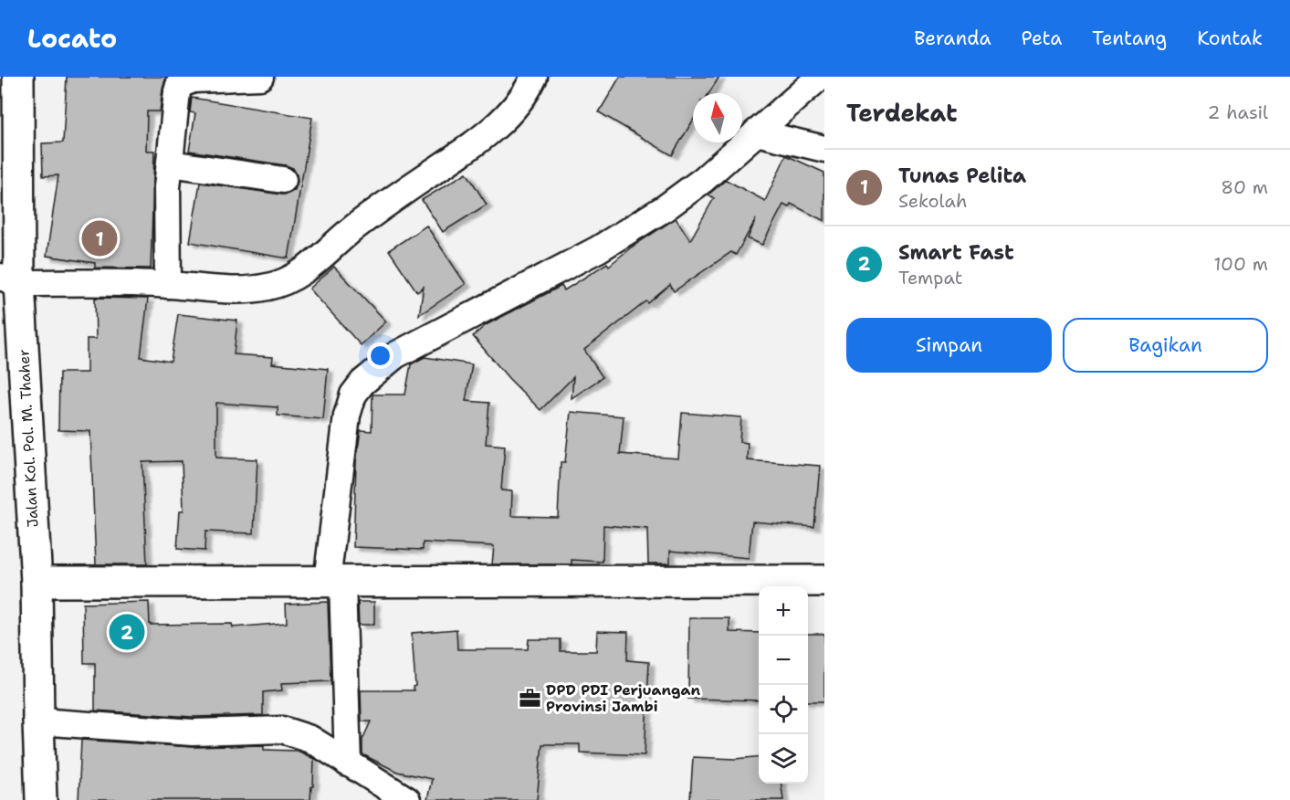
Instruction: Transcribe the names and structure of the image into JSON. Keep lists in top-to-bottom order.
{
  "streets": {
    "street": ["Jalan Kol. Pol. M. Thaher"]
  },
  "places": {
    "office": ["DPD PDI Perjuangan Provinsi Jambi"]
  },
  "north": "top",
  "page": {
    "header": "Locato",
    "nav": [
      "Beranda",
      "Peta",
      "Tentang",
      "Kontak"
    ],
    "heading": ["Terdekat", "2 hasil"],
    "list": [
      {
        "mark": "1",
        "name": "Tunas Pelita",
        "note": "Sekolah",
        "value": "80 m"
      },
      {
        "mark": "2",
        "name": "Smart Fast",
        "note": "Tempat",
        "value": "100 m"
      }
    ],
    "pins": ["1", "2"],
    "buttons": ["Simpan", "Bagikan"],
    "map_buttons": ["+", "−"]
  }
}
